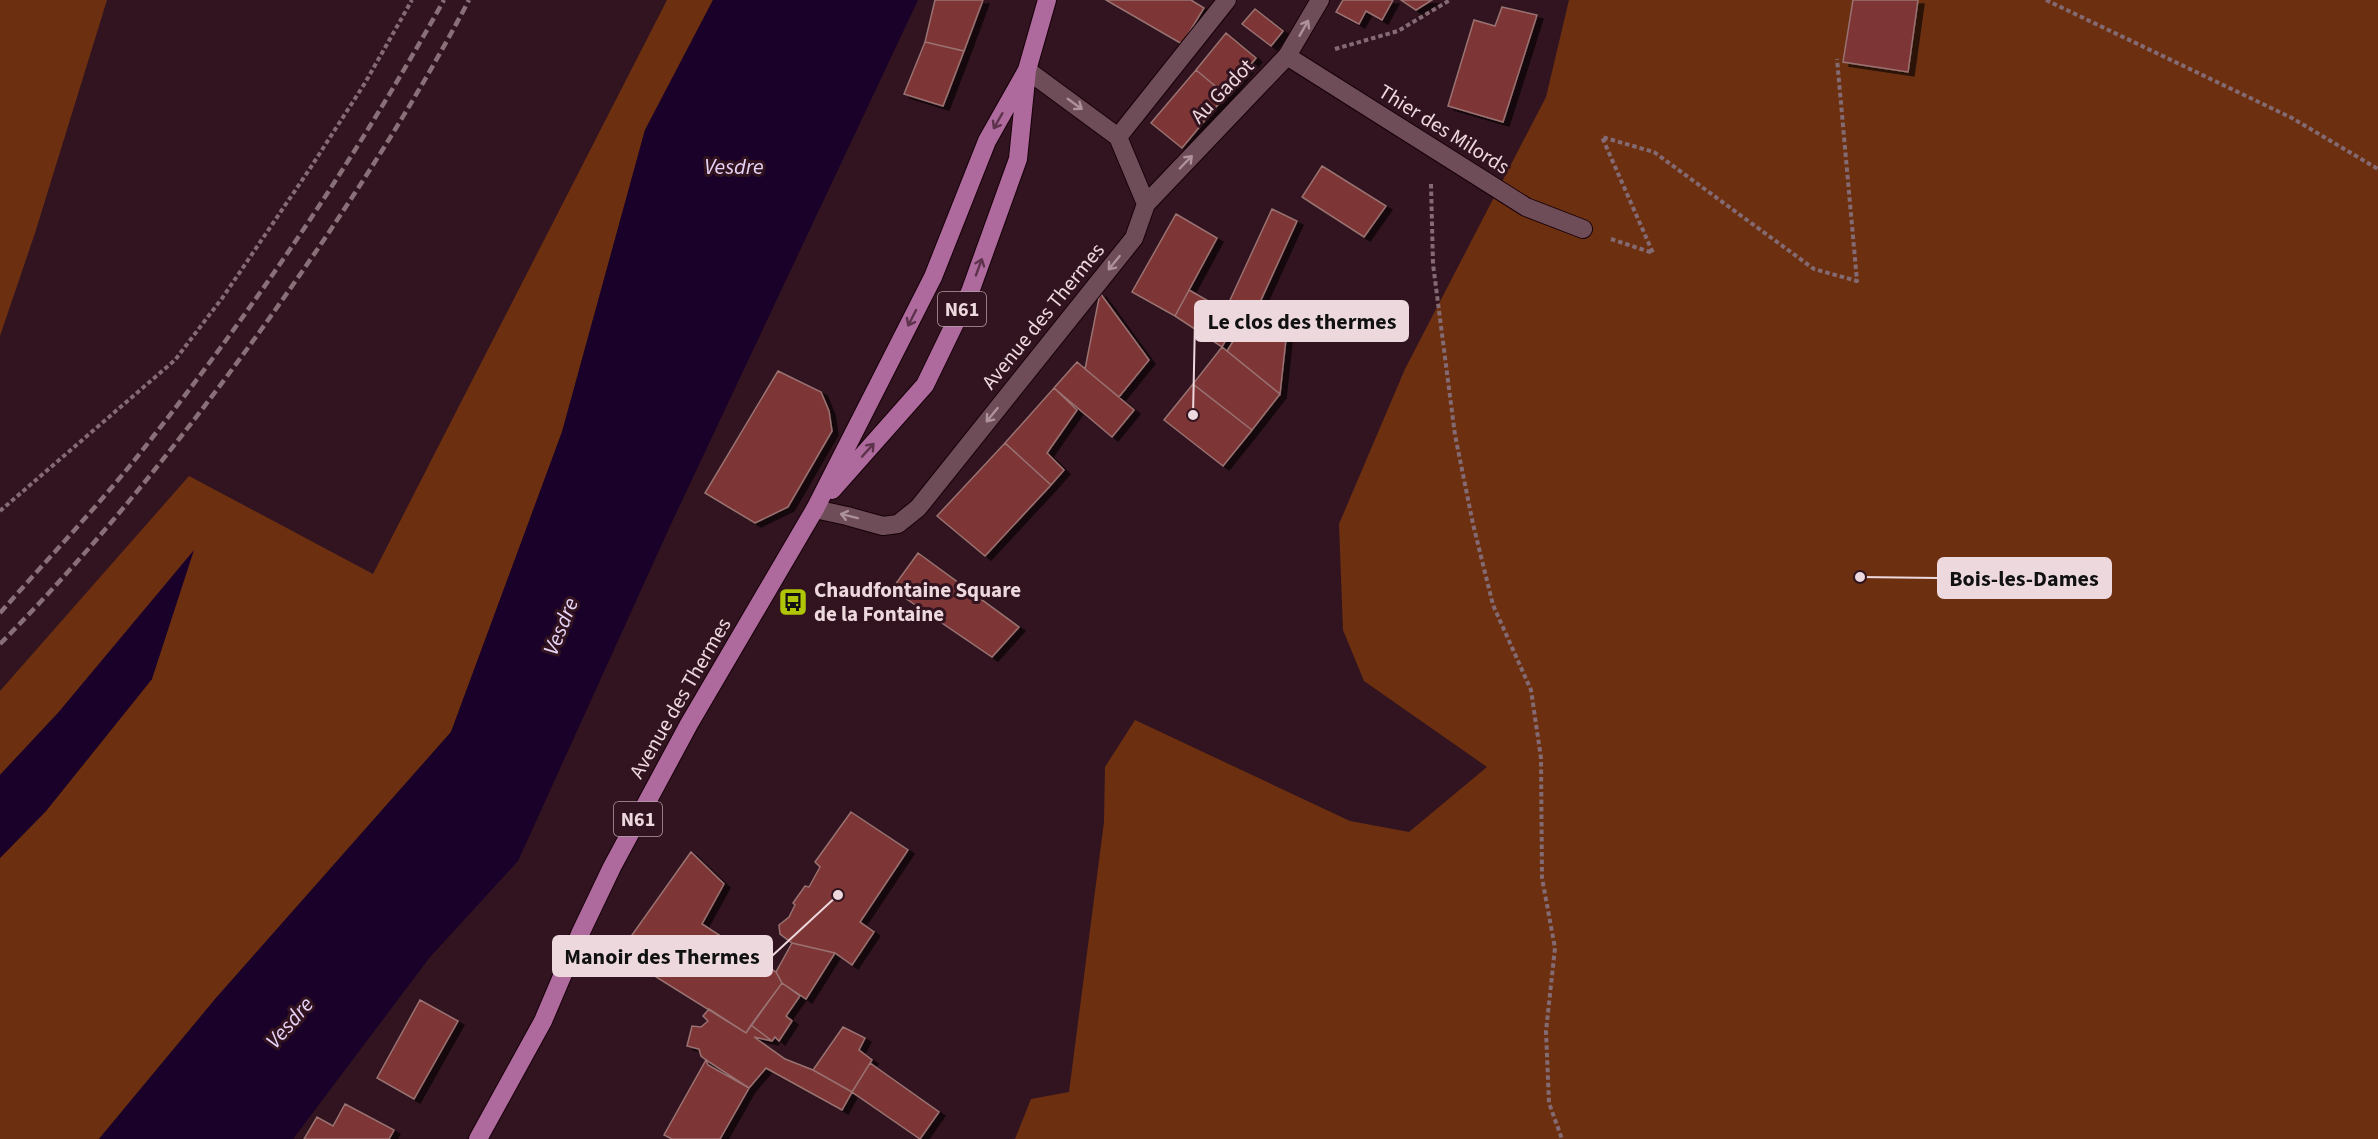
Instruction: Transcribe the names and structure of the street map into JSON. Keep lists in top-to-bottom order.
{
  "streets": {
    "main road": ["N61", "Avenue des Thermes"],
    "street": ["Au Gadot", "Thier des Milords"]
  },
  "crossings": [
    ["Au Gadot", "Thier des Milords"],
    ["Au Gadot", "Avenue des Thermes"]
  ],
  "water": ["Vesdre"],
  "places": {
    "other": ["Le clos des thermes", "Bois-les-Dames", "Manoir des Thermes"],
    "bus stop": ["Chaudfontaine Square de la Fontaine"]
  }
}
